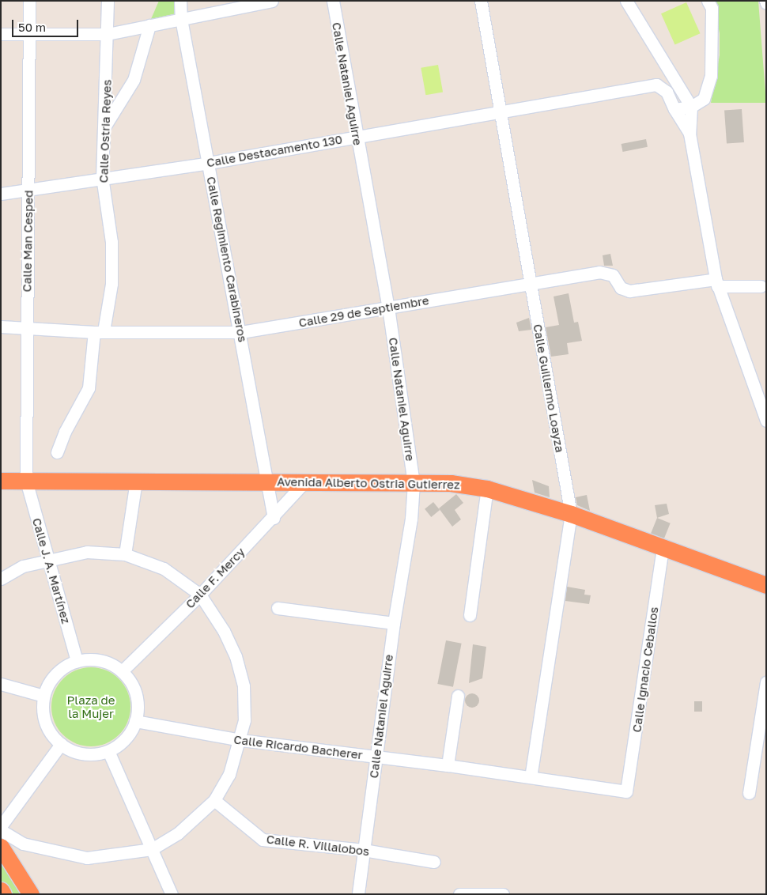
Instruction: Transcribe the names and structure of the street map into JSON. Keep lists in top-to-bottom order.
{
  "streets": {
    "highway": ["Avenida Alberto Ostria Gutierrez"],
    "street": [
      "Calle Nataniel Aguirre",
      "Calle Ostria Reyes",
      "Calle Destacamento 130",
      "Calle Man Cesped",
      "Calle Regimiento Carabineros",
      "Calle 29 de Septiembre",
      "Calle Guillermo Loayza",
      "Calle J. A. Martínez",
      "Calle F. Mercy",
      "Calle Ignacio Ceballos",
      "Calle Ricardo Bacherer",
      "Calle R. Villalobos"
    ]
  },
  "crossings": [
    ["Calle Nataniel Aguirre", "Calle Destacamento 130"],
    ["Calle Nataniel Aguirre", "Calle 29 de Septiembre"],
    ["Calle Nataniel Aguirre", "Avenida Alberto Ostria Gutierrez"],
    ["Calle Nataniel Aguirre", "Calle Ricardo Bacherer"],
    ["Calle Nataniel Aguirre", "Calle R. Villalobos"],
    ["Calle Ostria Reyes", "Calle Destacamento 130"],
    ["Calle Ostria Reyes", "Calle 29 de Septiembre"],
    ["Calle Destacamento 130", "Calle Man Cesped"],
    ["Calle Destacamento 130", "Calle Regimiento Carabineros"],
    ["Calle Destacamento 130", "Calle Guillermo Loayza"],
    ["Calle Man Cesped", "Calle 29 de Septiembre"],
    ["Calle Man Cesped", "Avenida Alberto Ostria Gutierrez"],
    ["Calle Man Cesped", "Calle J. A. Martínez"],
    ["Calle Regimiento Carabineros", "Calle 29 de Septiembre"],
    ["Calle Regimiento Carabineros", "Avenida Alberto Ostria Gutierrez"],
    ["Calle Regimiento Carabineros", "Calle F. Mercy"],
    ["Calle 29 de Septiembre", "Calle Guillermo Loayza"],
    ["Calle Guillermo Loayza", "Avenida Alberto Ostria Gutierrez"],
    ["Calle Guillermo Loayza", "Calle Ricardo Bacherer"],
    ["Avenida Alberto Ostria Gutierrez", "Calle J. A. Martínez"],
    ["Avenida Alberto Ostria Gutierrez", "Calle F. Mercy"],
    ["Avenida Alberto Ostria Gutierrez", "Calle Ignacio Ceballos"],
    ["Calle J. A. Martínez", "Calle F. Mercy"],
    ["Calle J. A. Martínez", "Calle Ricardo Bacherer"],
    ["Calle F. Mercy", "Calle Ricardo Bacherer"],
    ["Calle Ignacio Ceballos", "Calle Ricardo Bacherer"]
  ],
  "parks": ["Plaza de la Mujer"],
  "scale_bar": "50 m"
}
